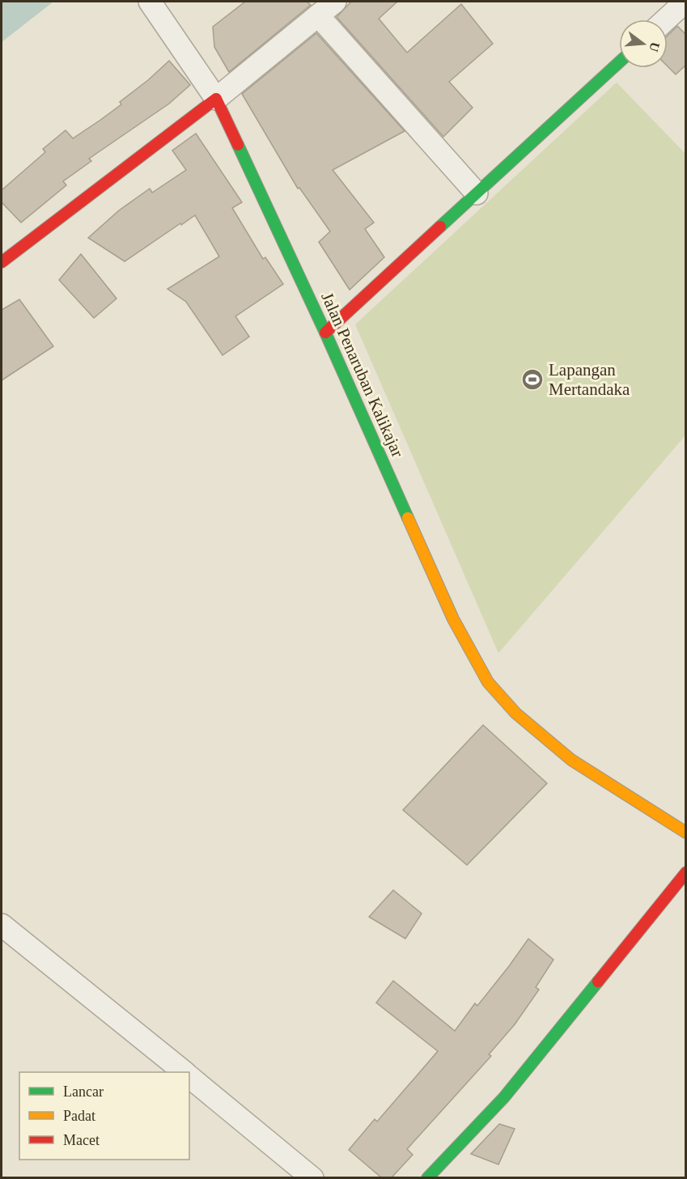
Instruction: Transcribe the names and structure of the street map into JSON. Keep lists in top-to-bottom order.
{
  "streets": {
    "street": ["Jalan Penaruban Kalikajar"]
  },
  "places": {
    "sports": ["Lapangan Mertandaka"]
  },
  "legend": ["Lancar", "Padat", "Macet"],
  "north": "right"
}
